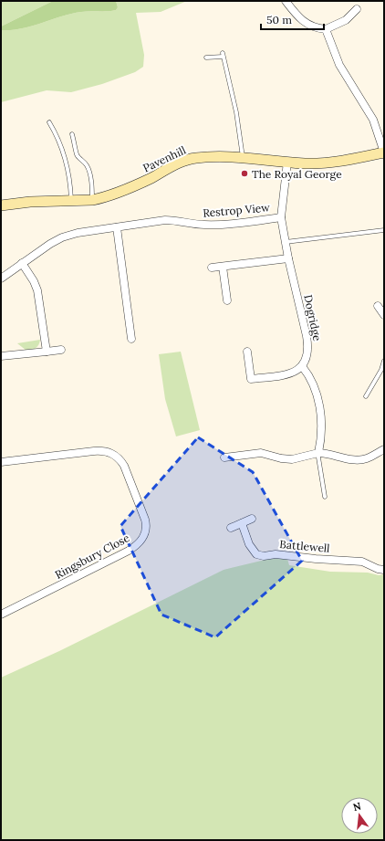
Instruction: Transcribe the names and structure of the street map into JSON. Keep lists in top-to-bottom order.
{
  "streets": {
    "street": [
      "Pavenhill",
      "Restrop View",
      "Dogridge",
      "Battlewell",
      "Ringsbury Close"
    ]
  },
  "crossings": [
    ["Pavenhill", "Restrop View"],
    ["Restrop View", "Dogridge"]
  ],
  "places": ["The Royal George"],
  "scale_bar": "50 m",
  "north": "top"
}
